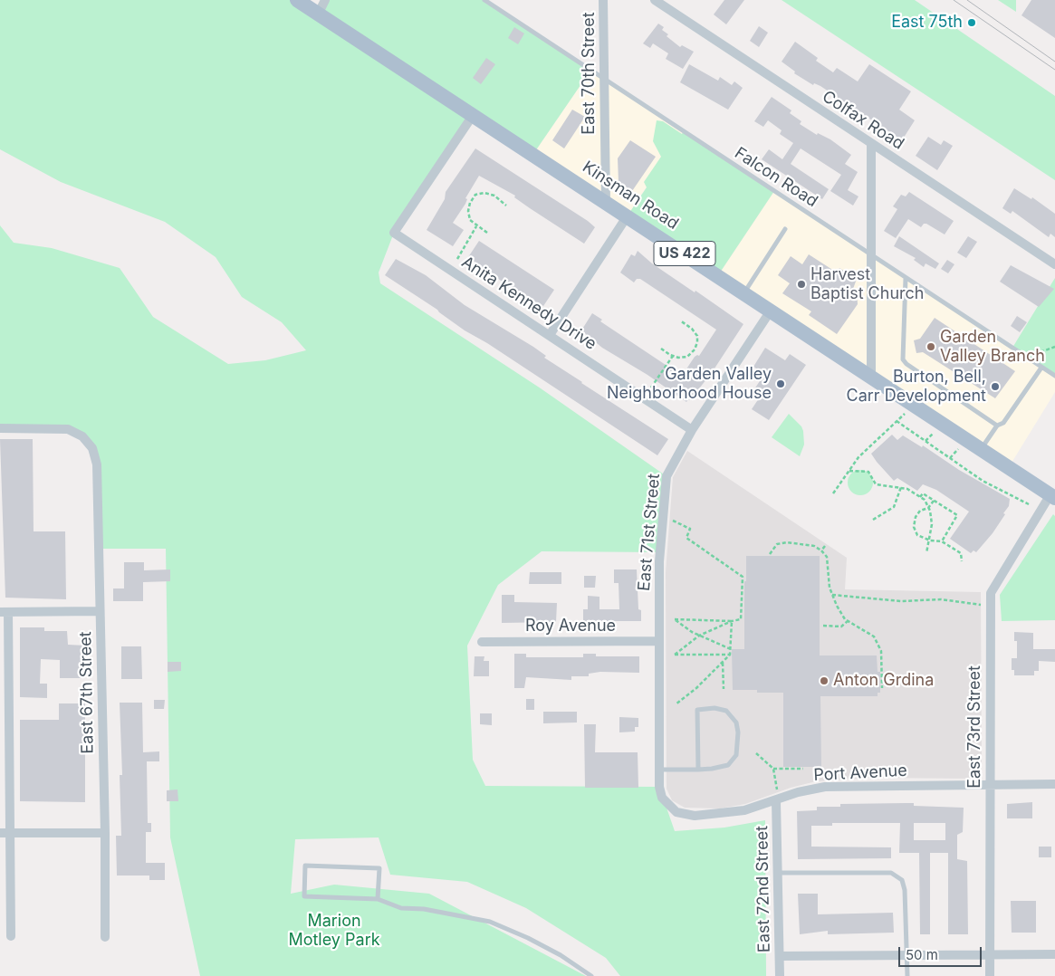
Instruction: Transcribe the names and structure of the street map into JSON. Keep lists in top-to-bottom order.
{
  "streets": {
    "main road": ["Kinsman Road", "US 422"],
    "street": [
      "East 70th Street",
      "Colfax Road",
      "Anita Kennedy Drive",
      "East 71st Street",
      "Roy Avenue",
      "East 67th Street",
      "East 73rd Street",
      "Port Avenue",
      "East 72nd Street"
    ],
    "lane": ["Falcon Road"]
  },
  "crossings": [
    ["East 70th Street", "Falcon Road"],
    ["East 70th Street", "Kinsman Road"],
    ["Kinsman Road", "Anita Kennedy Drive"],
    ["Kinsman Road", "East 71st Street"],
    ["Kinsman Road", "East 73rd Street"],
    ["Anita Kennedy Drive", "East 71st Street"],
    ["East 71st Street", "Roy Avenue"],
    ["East 71st Street", "Port Avenue"],
    ["East 73rd Street", "Port Avenue"],
    ["Port Avenue", "East 72nd Street"]
  ],
  "parks": ["Marion Motley Park"],
  "places": [
    "East 75th",
    "Harvest Baptist Church",
    "Garden Valley Branch",
    "Garden Valley Neighborhood House",
    "Burton, Bell, Carr Development",
    "Anton Grdina"
  ],
  "scale_bar": "50 m"
}
